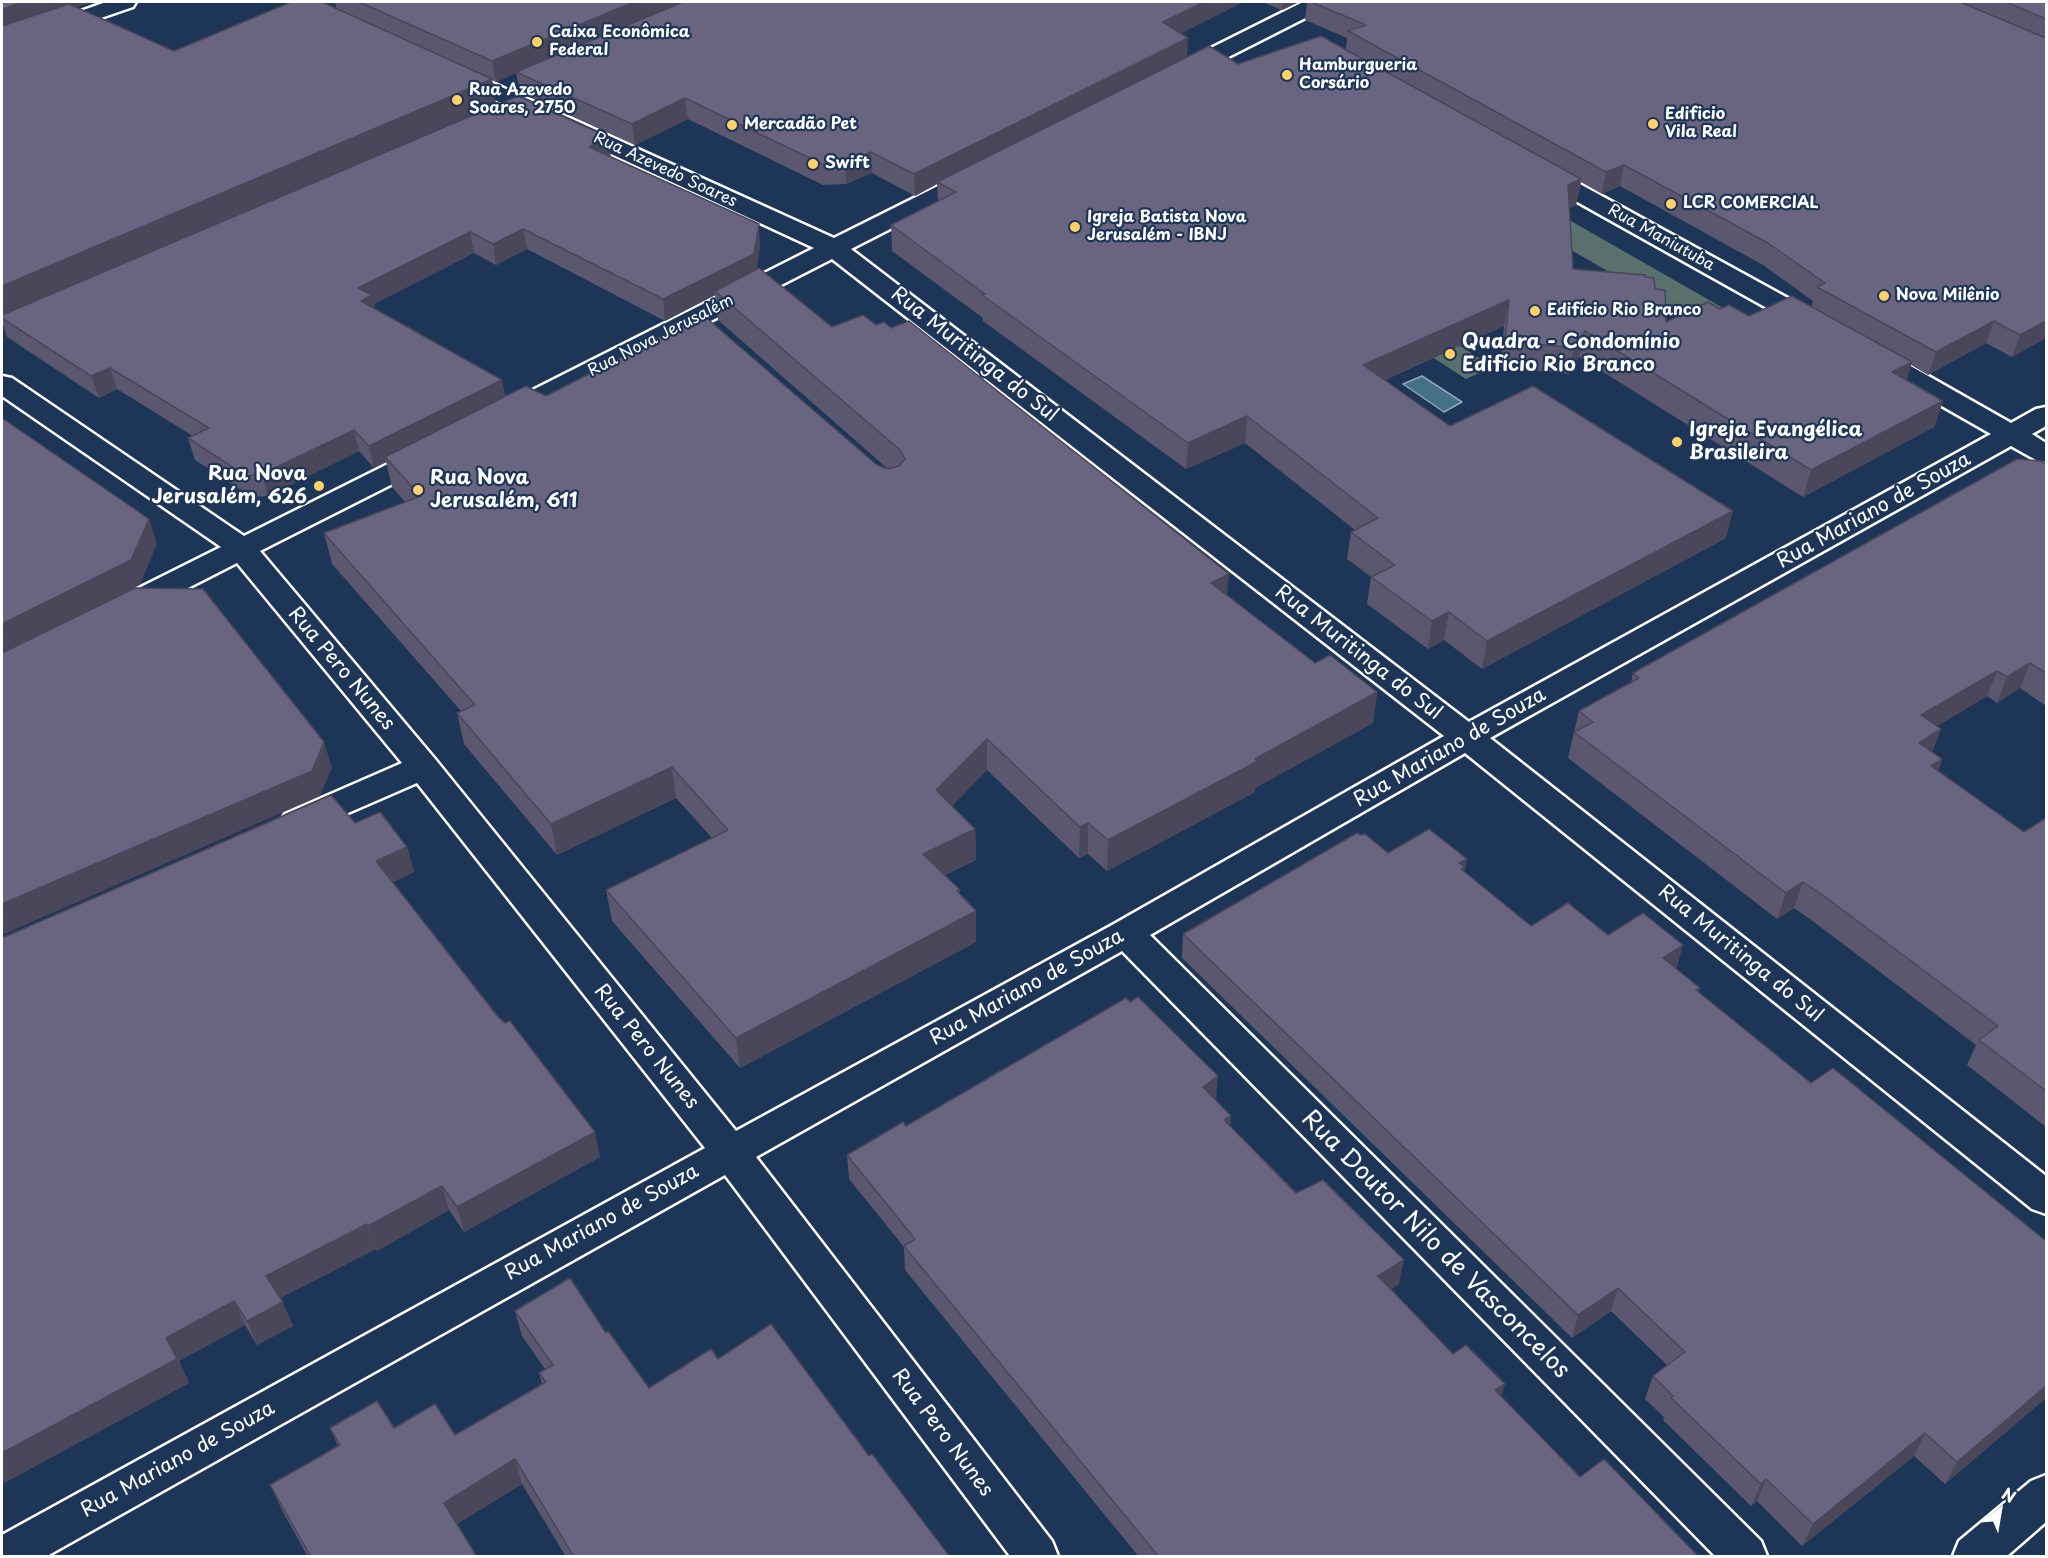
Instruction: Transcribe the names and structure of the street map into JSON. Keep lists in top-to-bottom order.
{
  "streets": {
    "street": [
      "Rua Azevedo Soares",
      "Rua Maniutuba",
      "Rua Nova Jerusalém",
      "Rua Muritinga do Sul",
      "Rua Mariano de Souza",
      "Rua Pero Nunes",
      "Rua Doutor Nilo de Vasconcelos"
    ]
  },
  "crossings": [
    ["Rua Azevedo Soares", "Rua Nova Jerusalém"],
    ["Rua Azevedo Soares", "Rua Muritinga do Sul"],
    ["Rua Maniutuba", "Rua Mariano de Souza"],
    ["Rua Nova Jerusalém", "Rua Muritinga do Sul"],
    ["Rua Muritinga do Sul", "Rua Mariano de Souza"],
    ["Rua Mariano de Souza", "Rua Pero Nunes"],
    ["Rua Mariano de Souza", "Rua Doutor Nilo de Vasconcelos"]
  ],
  "places": [
    "Caixa Econômica Federal",
    "Hamburgueria Corsário",
    "Rua Azevedo Soares, 2750",
    "Edificio Vila Real",
    "Mercadão Pet",
    "Swift",
    "LCR COMERCIAL",
    "Igreja Batista Nova Jerusalém - IBNJ",
    "Nova Milênio",
    "Edifício Rio Branco",
    "Quadra - Condomínio Edifício Rio Branco",
    "Igreja Evangélica Brasileira",
    "Rua Nova Jerusalém, 626",
    "Rua Nova Jerusalém, 611"
  ],
  "north": "top right"
}
